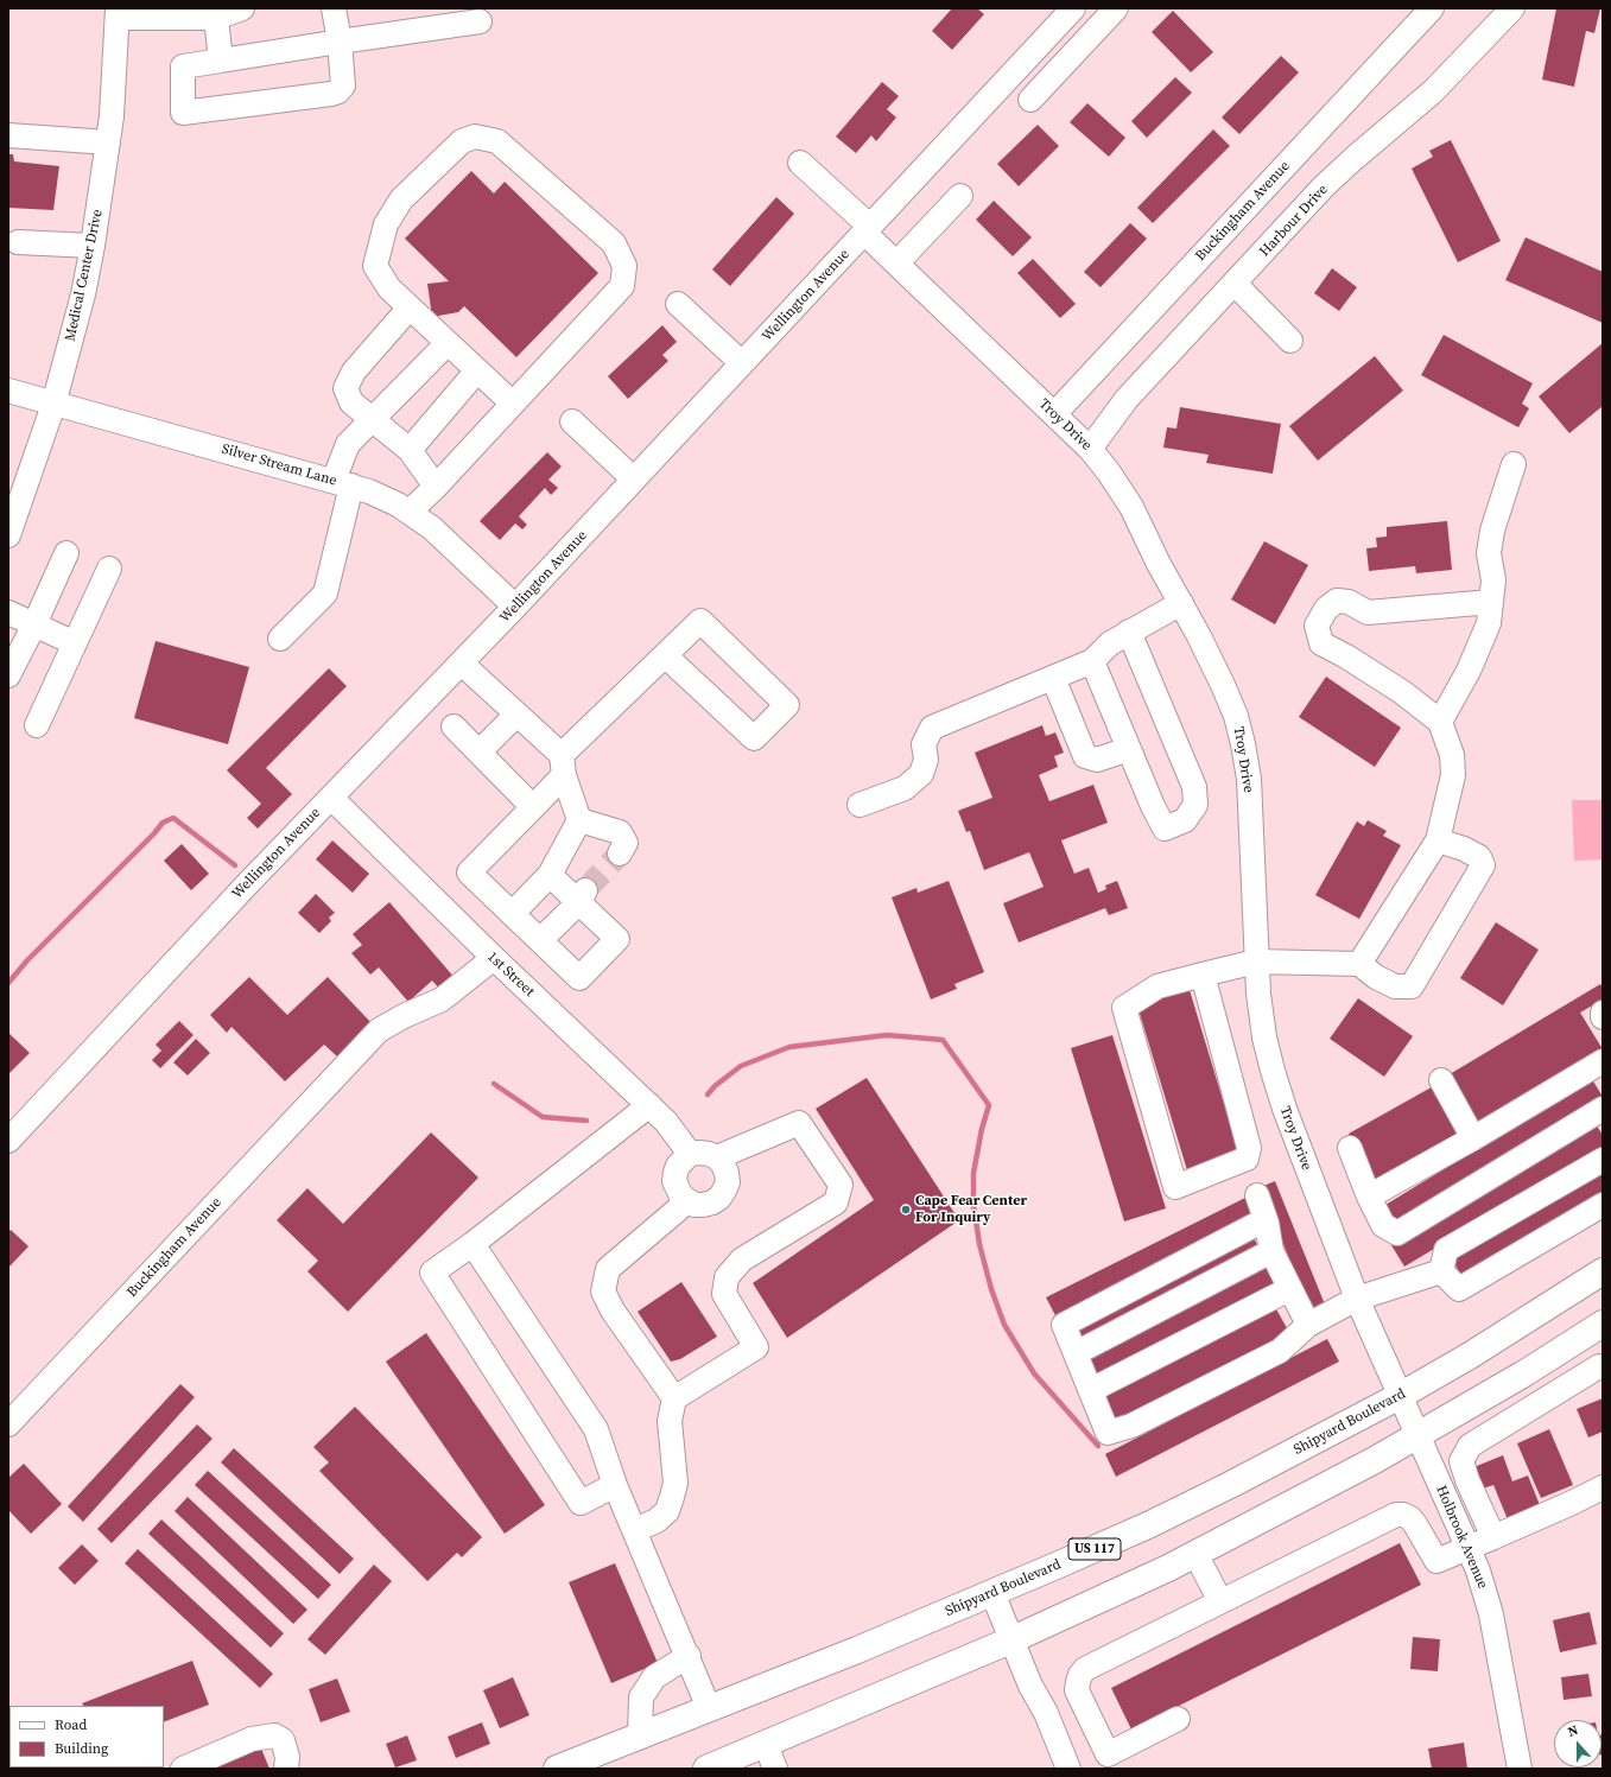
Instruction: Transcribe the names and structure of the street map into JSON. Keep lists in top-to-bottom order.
{
  "streets": {
    "main road": ["Shipyard Boulevard", "US 117"],
    "street": [
      "Buckingham Avenue",
      "Harbour Drive",
      "Medical Center Drive",
      "Wellington Avenue",
      "Troy Drive",
      "Silver Stream Lane",
      "1st Street",
      "Holbrook Avenue"
    ]
  },
  "crossings": [
    ["Buckingham Avenue", "Troy Drive"],
    ["Buckingham Avenue", "1st Street"],
    ["Harbour Drive", "Troy Drive"],
    ["Medical Center Drive", "Silver Stream Lane"],
    ["Wellington Avenue", "Troy Drive"],
    ["Wellington Avenue", "Silver Stream Lane"],
    ["Wellington Avenue", "1st Street"],
    ["Troy Drive", "Shipyard Boulevard"],
    ["Troy Drive", "Holbrook Avenue"],
    ["Shipyard Boulevard", "Holbrook Avenue"]
  ],
  "places": ["Cape Fear Center For Inquiry"],
  "legend": ["Road", "Building"],
  "north": "top"
}
